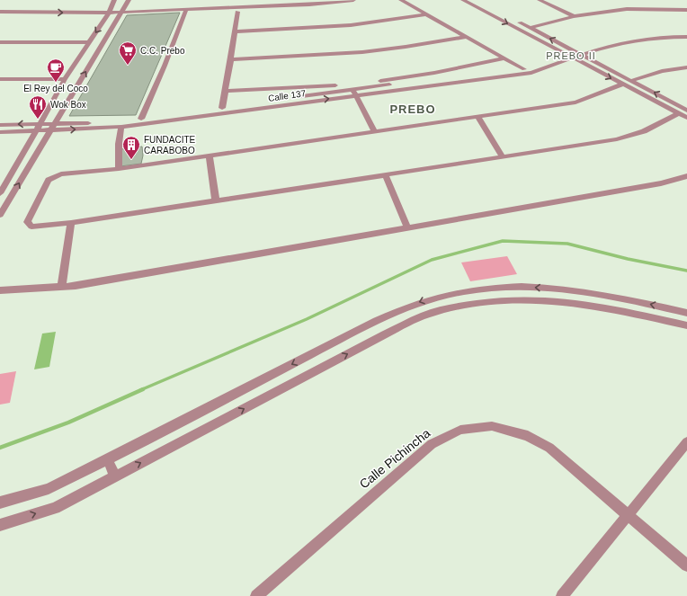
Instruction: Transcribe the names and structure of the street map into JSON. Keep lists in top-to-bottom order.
{
  "streets": {
    "street": ["Calle 137", "Calle Pichincha"]
  },
  "districts": ["PREBO II", "PREBO"],
  "places": {
    "supermarket": ["C.C. Prebo"],
    "cafe": ["El Rey del Coco"],
    "restaurant": ["Wok Box"],
    "building": ["FUNDACITE CARABOBO"]
  }
}
